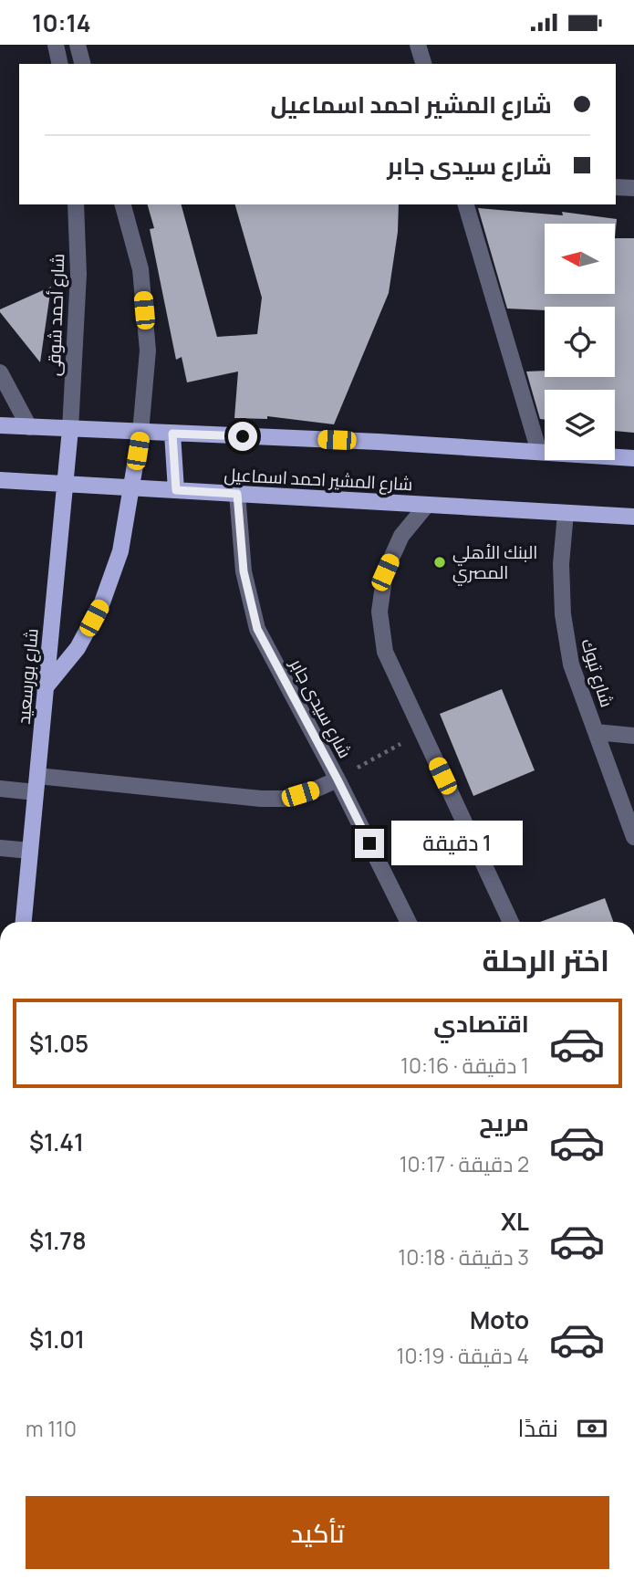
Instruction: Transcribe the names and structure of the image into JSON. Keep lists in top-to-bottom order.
{
  "streets": {
    "main road": ["شارع المشير احمد اسماعيل", "شارع بورسعيد"],
    "street": ["شارع أحمد شوقى", "شارع تبوك", "شارع سيدى جابر"]
  },
  "crossings": [
    ["شارع أحمد شوقى", "شارع بورسعيد"],
    ["شارع المشير احمد اسماعيل", "شارع تبوك"],
    ["شارع المشير احمد اسماعيل", "شارع بورسعيد"],
    ["شارع المشير احمد اسماعيل", "شارع سيدى جابر"]
  ],
  "places": ["البنك الأهلي المصري"],
  "north": "left",
  "page": {
    "status": "10:14",
    "banner": ["شارع المشير احمد اسماعيل", "شارع سيدى جابر"],
    "bubble": "1 دقيقة",
    "heading": "اختر الرحلة",
    "list": [
      {
        "name": "اقتصادي",
        "note": "1 دقيقة · 10:16",
        "value": "$1.05"
      },
      {
        "name": "مريح",
        "note": "2 دقيقة · 10:17",
        "value": "$1.41"
      },
      {
        "name": "XL",
        "note": "3 دقيقة · 10:18",
        "value": "$1.78"
      },
      {
        "name": "Moto",
        "note": "4 دقيقة · 10:19",
        "value": "$1.01"
      }
    ],
    "pay": ["نقدًا", "110 m"],
    "buttons": "تأكيد"
  }
}
